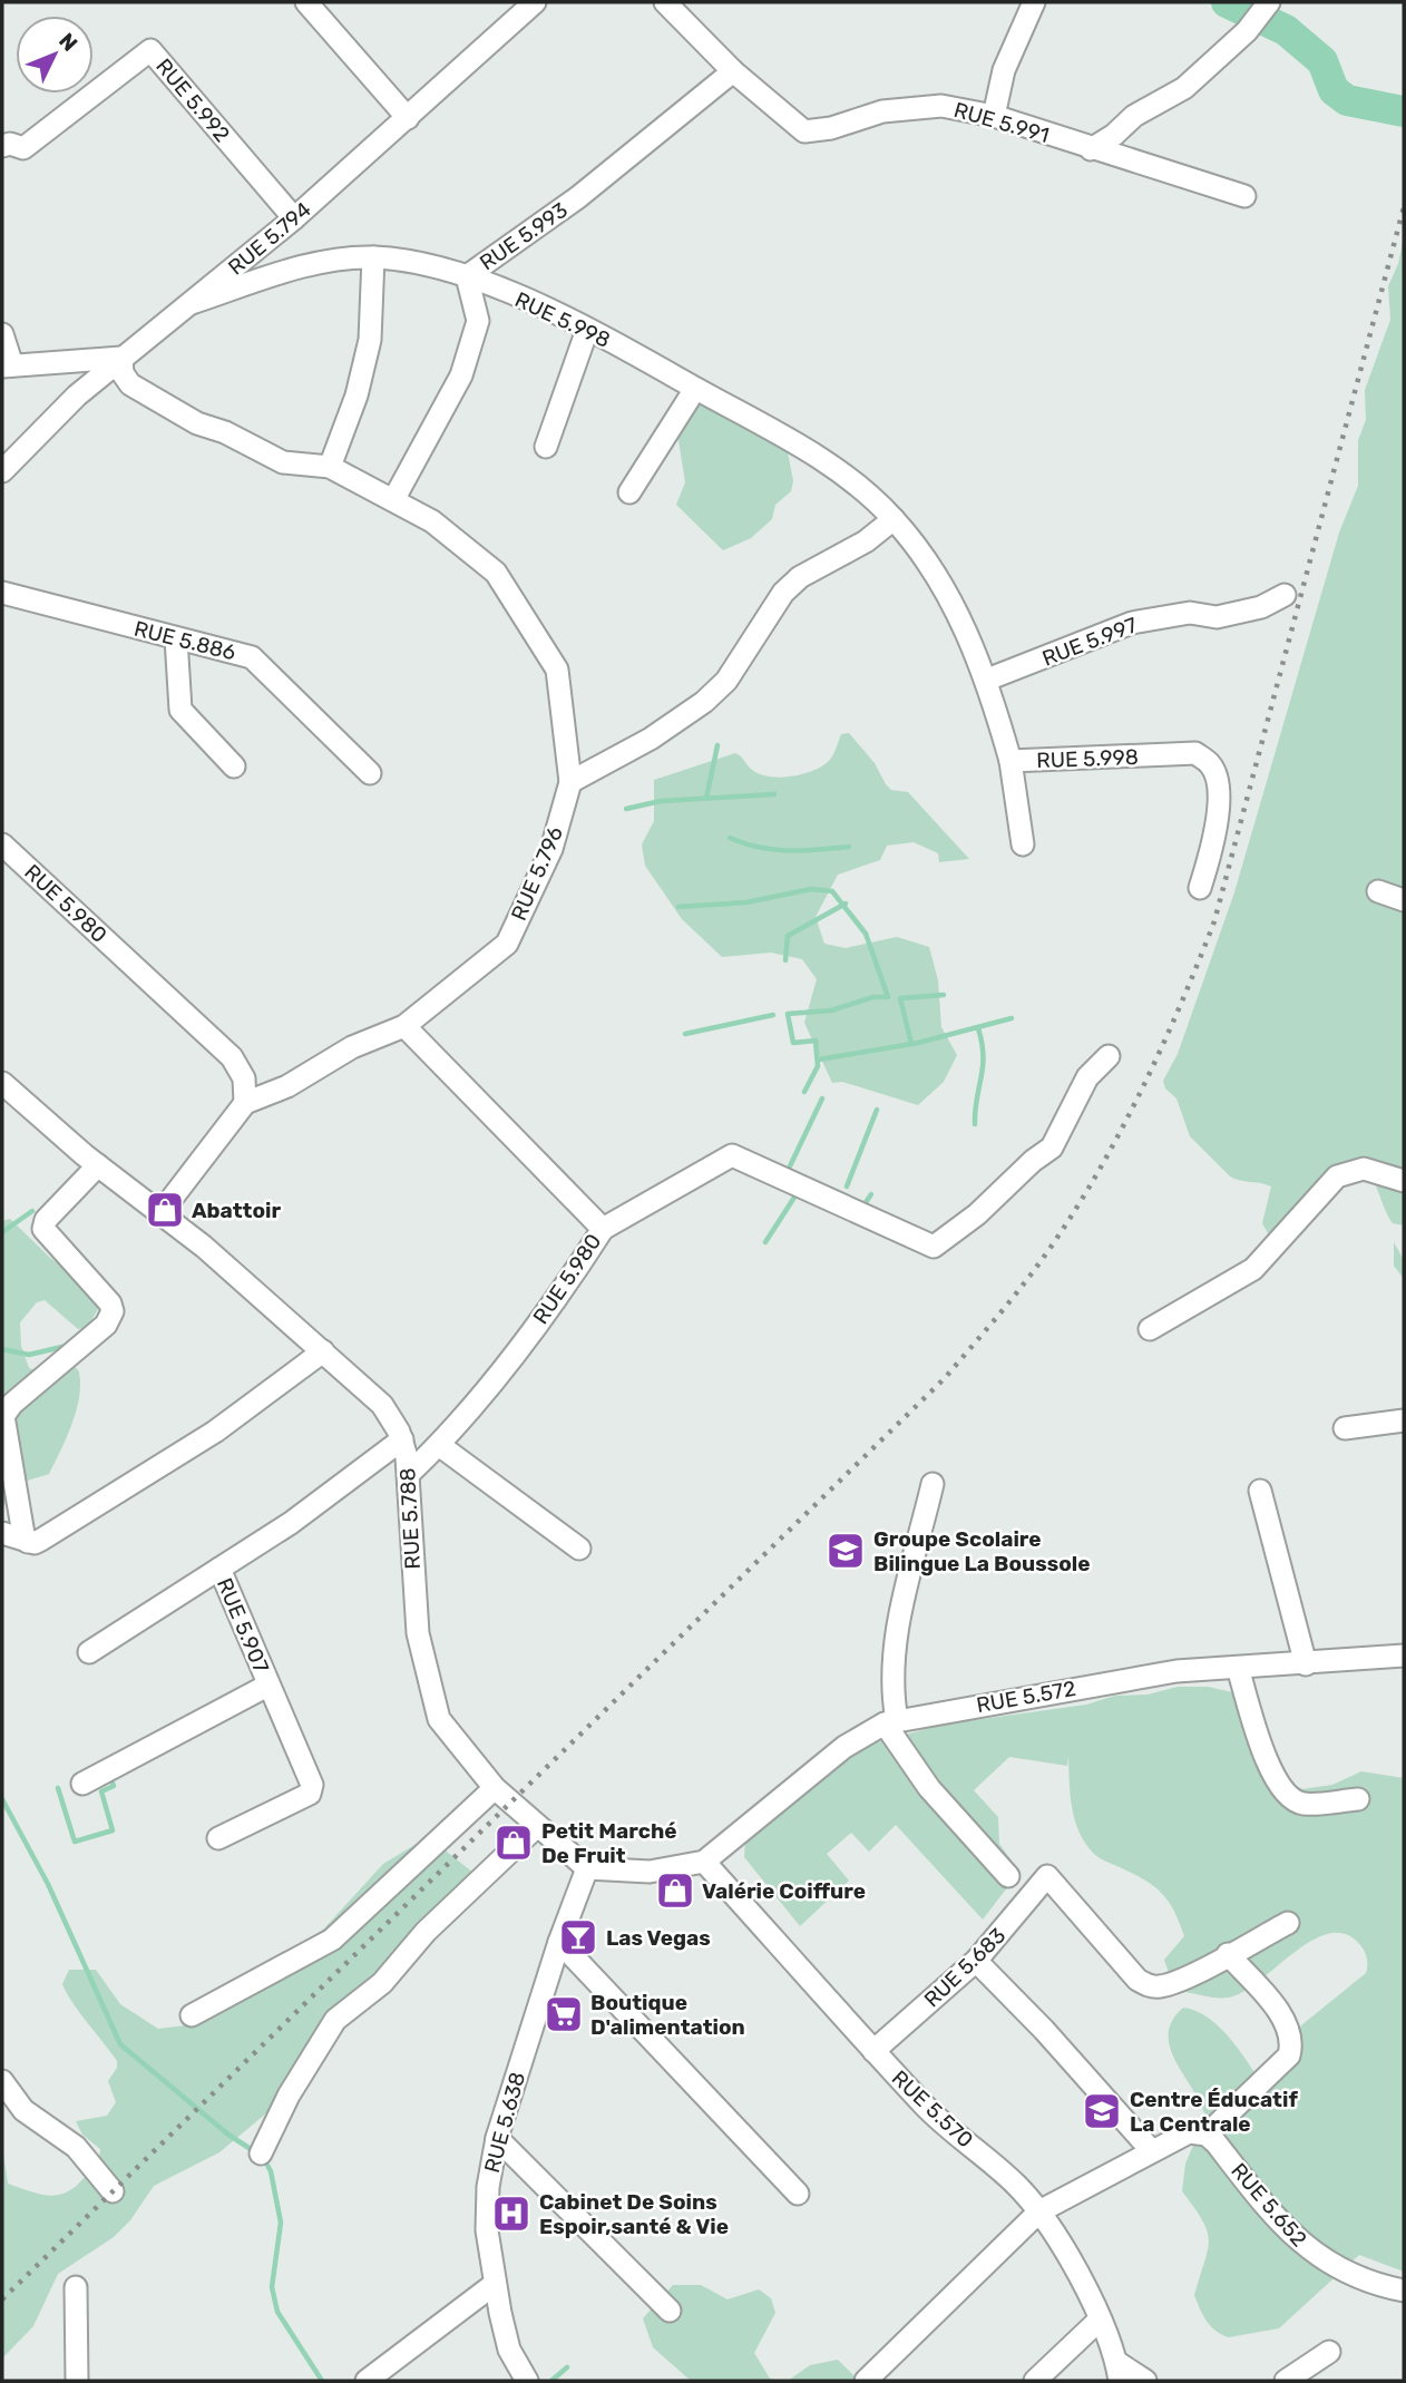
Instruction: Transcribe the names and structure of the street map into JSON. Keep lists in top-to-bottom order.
{
  "streets": {
    "street": [
      "RUE 5.992",
      "RUE 5.991",
      "RUE 5.993",
      "RUE 5.794",
      "RUE 5.998",
      "RUE 5.886",
      "RUE 5.997",
      "RUE 5.796",
      "RUE 5.980",
      "RUE 5.788",
      "RUE 5.907",
      "RUE 5.572",
      "RUE 5.683",
      "RUE 5.570",
      "RUE 5.638",
      "RUE 5.652"
    ]
  },
  "crossings": [
    ["RUE 5.992", "RUE 5.794"],
    ["RUE 5.991", "RUE 5.993"],
    ["RUE 5.993", "RUE 5.998"],
    ["RUE 5.993", "RUE 5.796"],
    ["RUE 5.794", "RUE 5.998"],
    ["RUE 5.794", "RUE 5.796"],
    ["RUE 5.998", "RUE 5.997"],
    ["RUE 5.796", "RUE 5.980"],
    ["RUE 5.980", "RUE 5.788"],
    ["RUE 5.788", "RUE 5.907"],
    ["RUE 5.788", "RUE 5.638"],
    ["RUE 5.572", "RUE 5.570"],
    ["RUE 5.683", "RUE 5.570"]
  ],
  "places": {
    "shop": ["Abattoir", "Petit Marché De Fruit", "Valérie Coiffure"],
    "school or university": ["Groupe Scolaire Bilingue La Boussole", "Centre Éducatif La Centrale"],
    "bar": ["Las Vegas"],
    "supermarket": ["Boutique D'alimentation"],
    "hospital": ["Cabinet De Soins Espoir,santé & Vie"]
  },
  "north": "top right"
}
